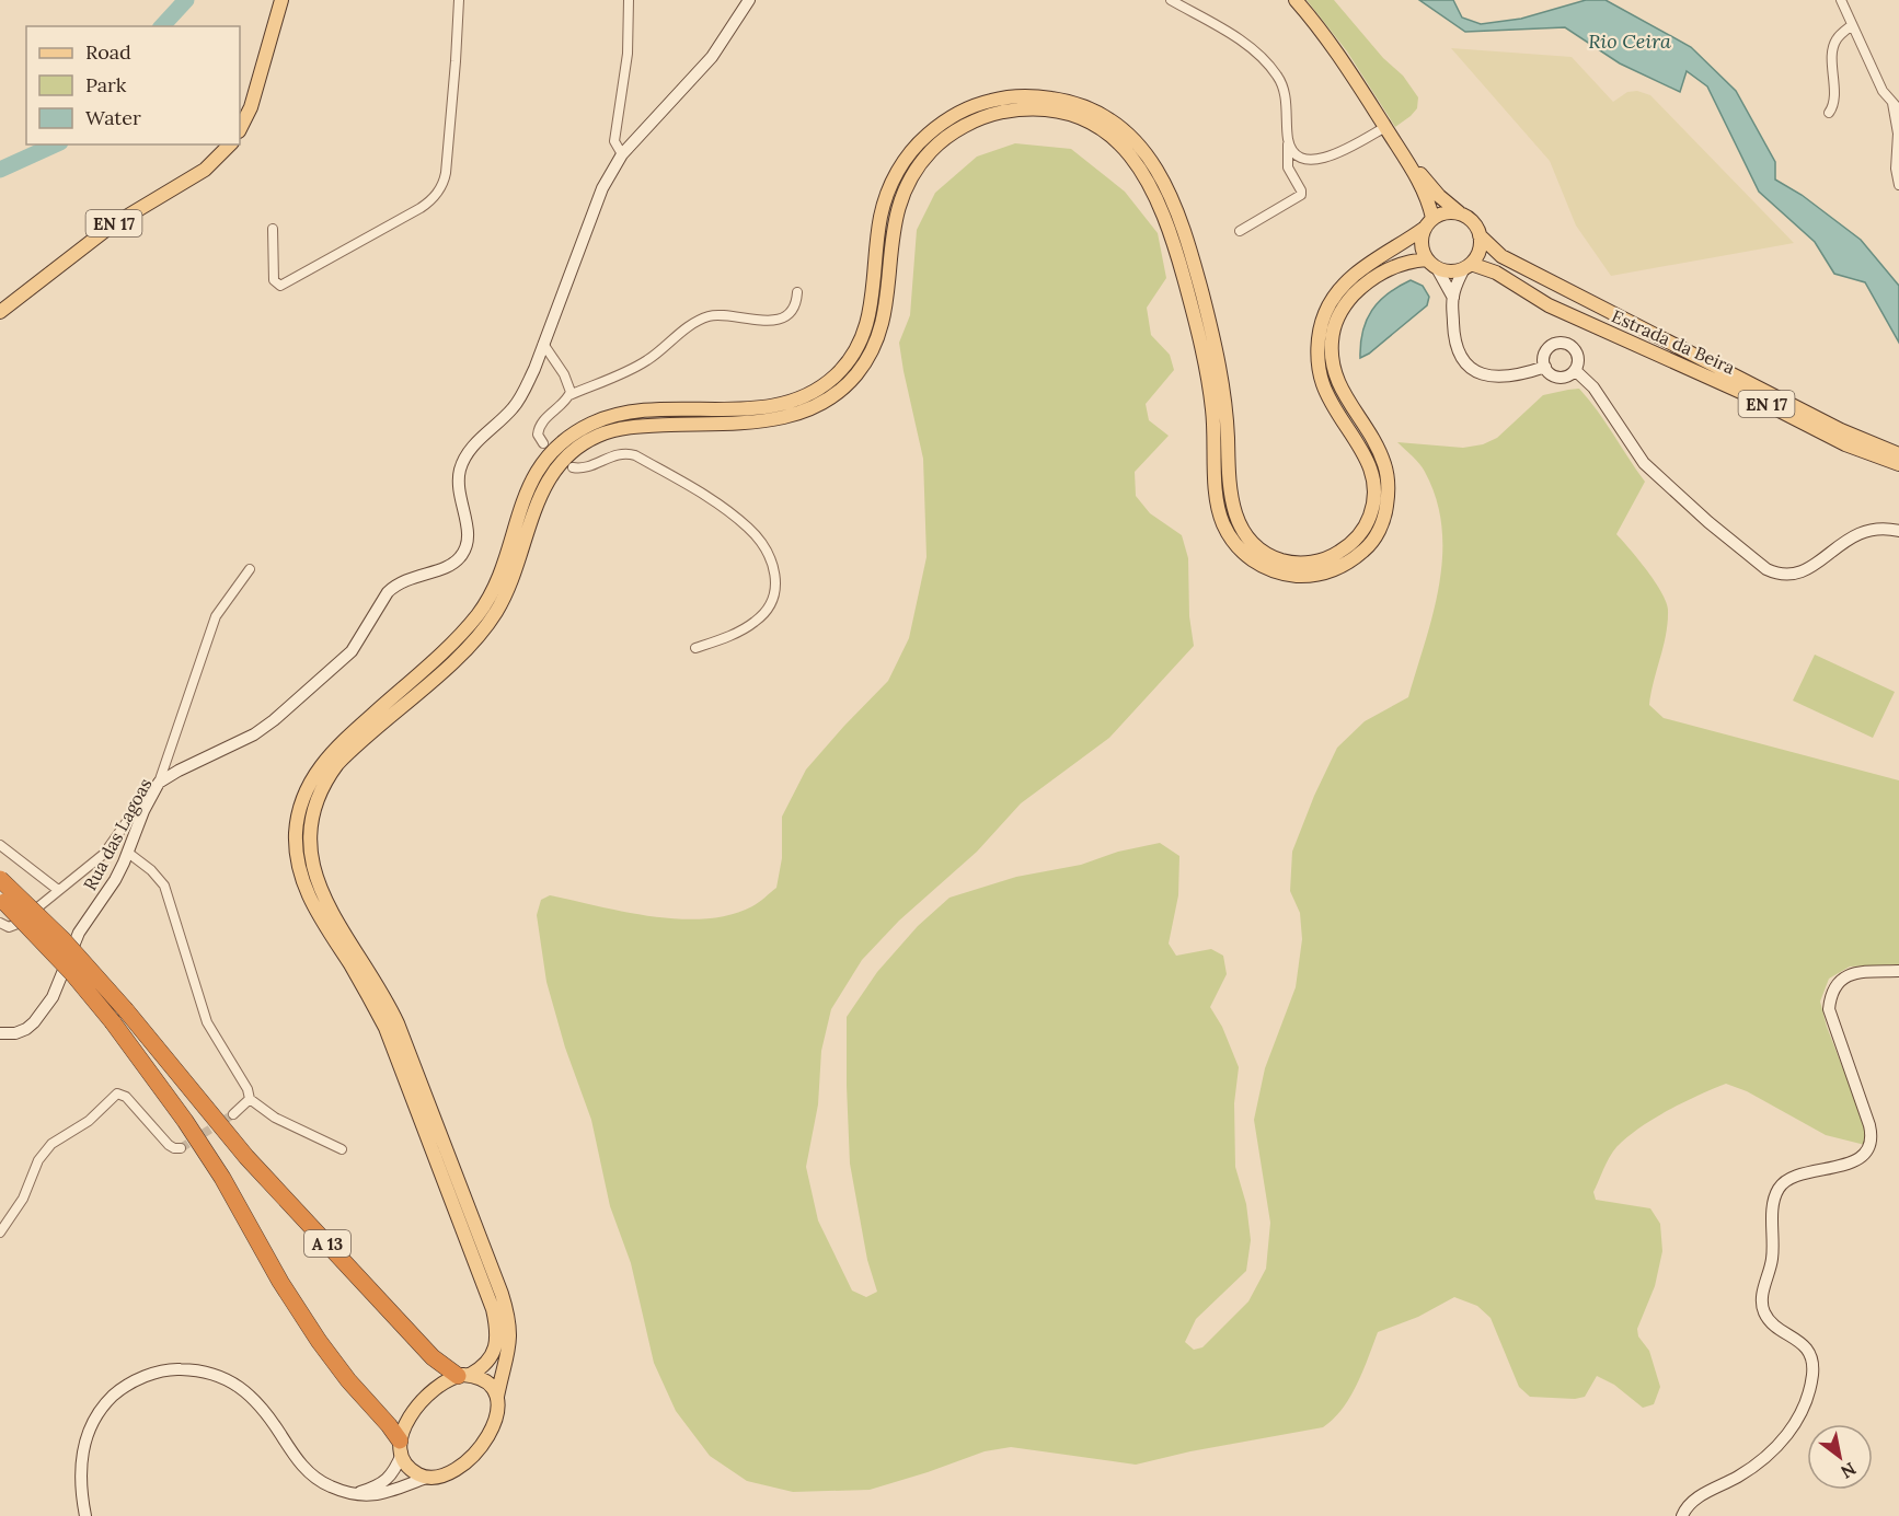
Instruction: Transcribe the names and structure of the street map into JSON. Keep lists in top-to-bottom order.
{
  "streets": {
    "highway": ["A 13"],
    "main road": ["EN 17", "Estrada da Beira"],
    "street": ["Rua das Lagoas"]
  },
  "water": ["Rio Ceira"],
  "legend": ["Road", "Park", "Water"],
  "north": "bottom right"
}
